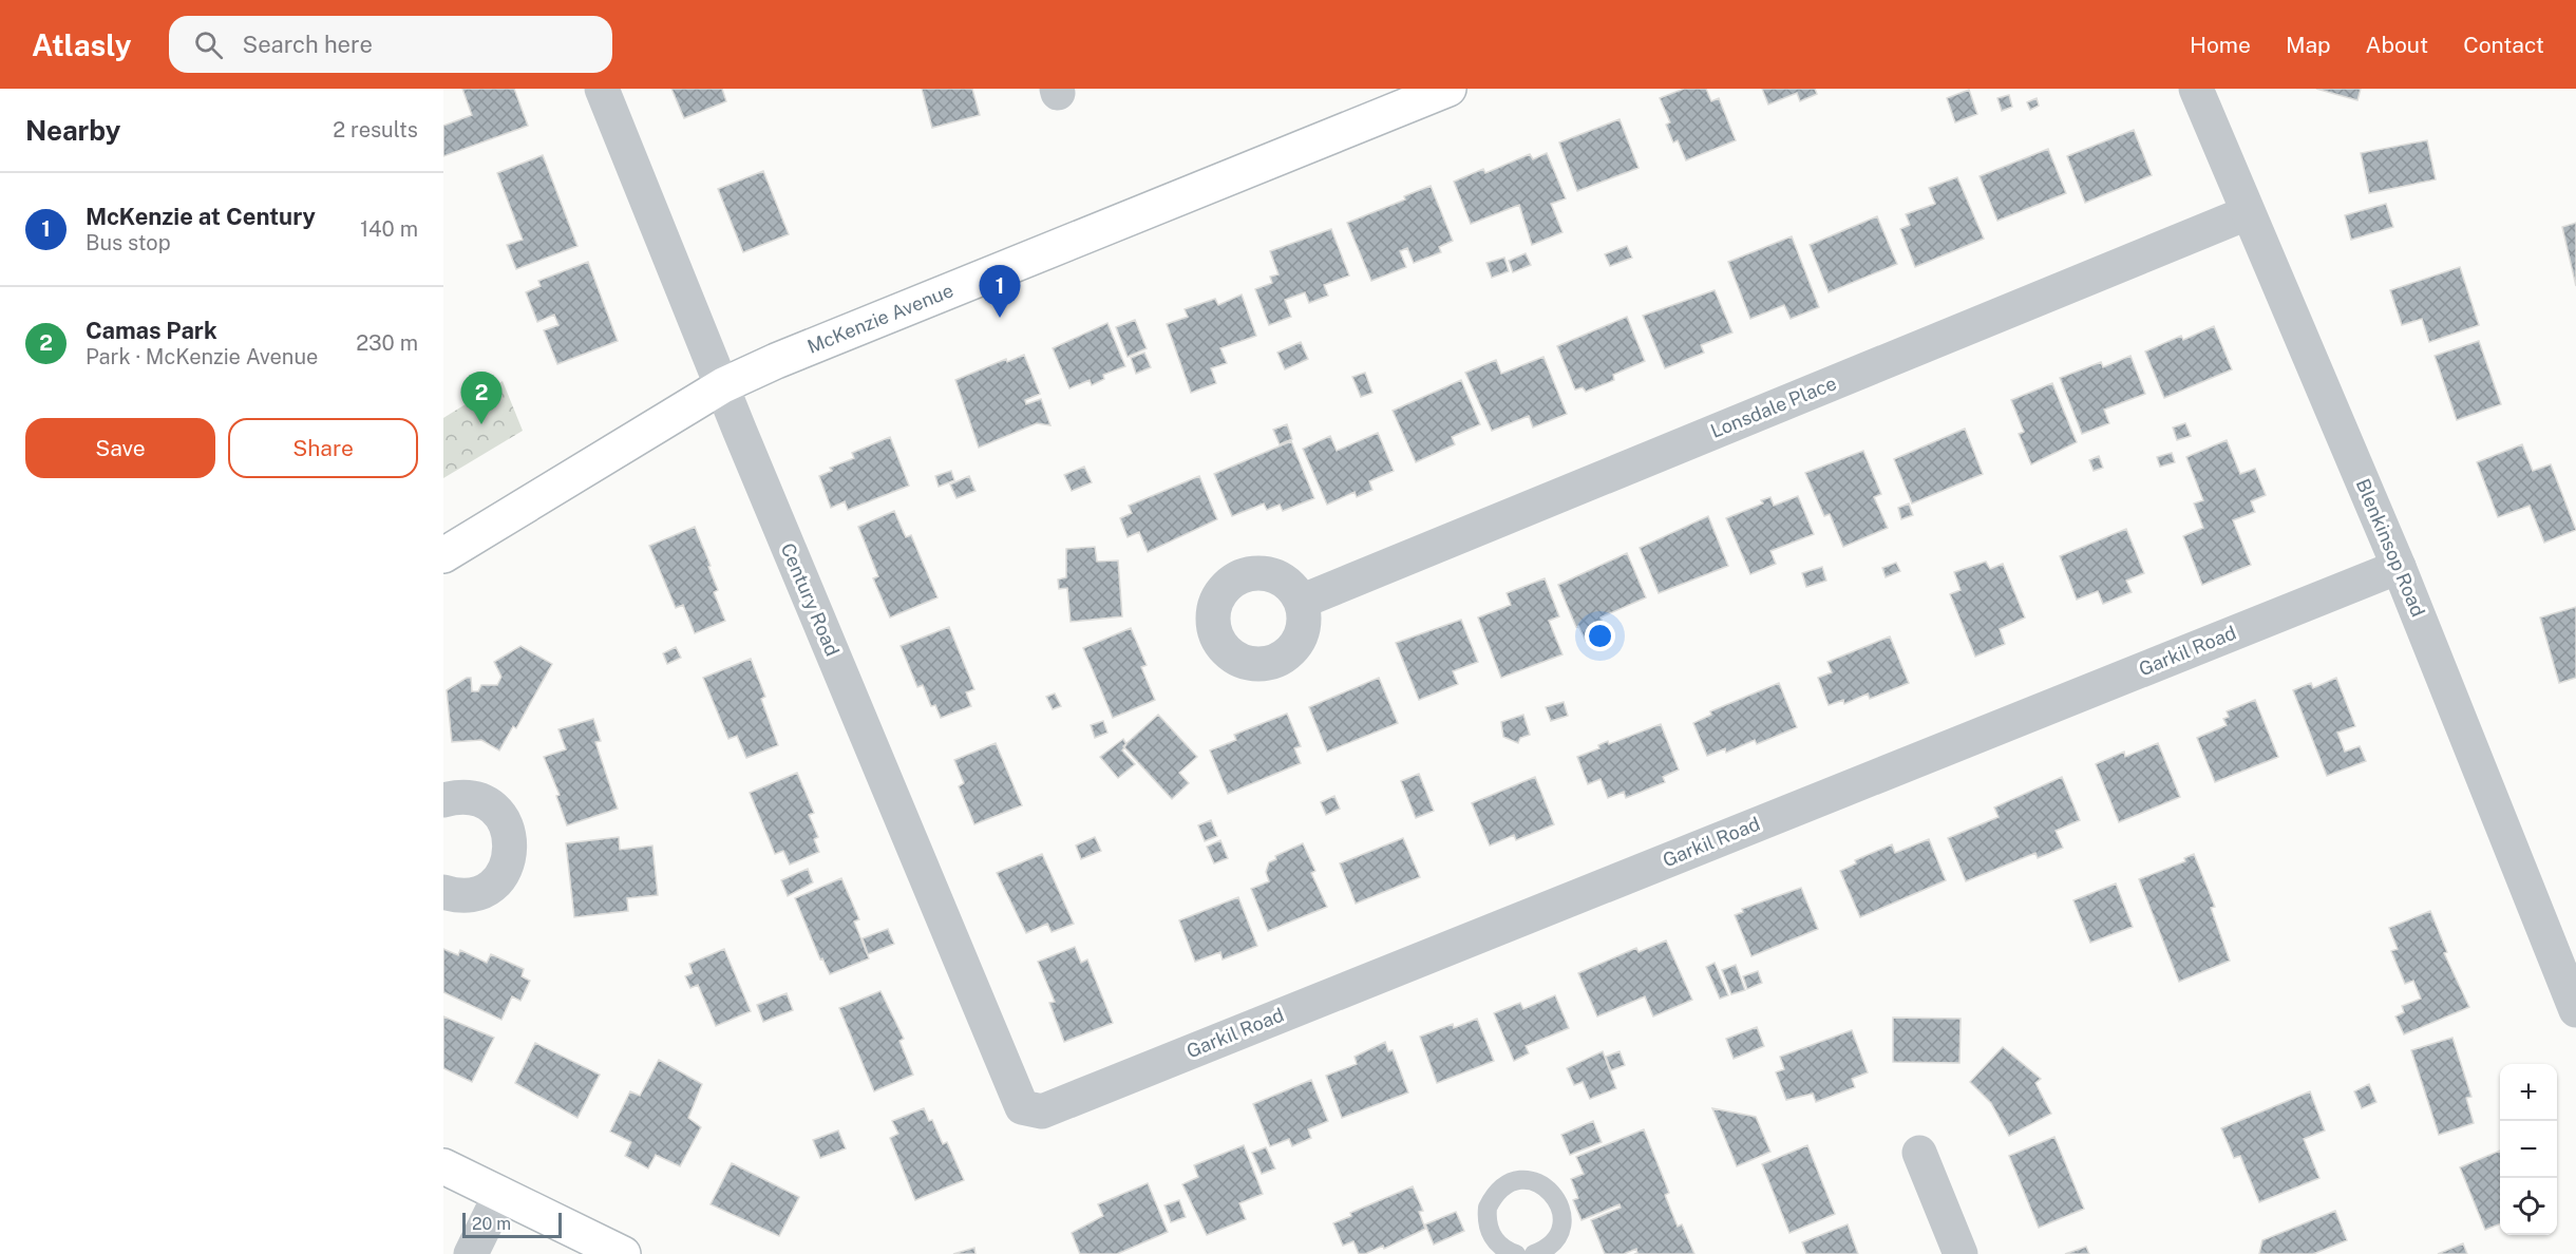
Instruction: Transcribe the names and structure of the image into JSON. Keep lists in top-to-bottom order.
{
  "streets": {
    "main road": ["McKenzie Avenue"],
    "street": [
      "Lonsdale Place",
      "Blenkinsop Road",
      "Century Road",
      "Garkil Road"
    ]
  },
  "crossings": [
    ["McKenzie Avenue", "Century Road"],
    ["Lonsdale Place", "Blenkinsop Road"],
    ["Blenkinsop Road", "Garkil Road"],
    ["Century Road", "Garkil Road"]
  ],
  "scale_bar": "20 m",
  "page": {
    "header": "Atlasly",
    "search": "Search here",
    "nav": [
      "Home",
      "Map",
      "About",
      "Contact"
    ],
    "heading": ["Nearby", "2 results"],
    "list": [
      {
        "mark": "1",
        "name": "McKenzie at Century",
        "note": "Bus stop",
        "value": "140 m"
      },
      {
        "mark": "2",
        "name": "Camas Park",
        "note": "Park · McKenzie Avenue",
        "value": "230 m"
      }
    ],
    "pins": ["1", "2"],
    "buttons": ["Save", "Share"],
    "map_buttons": ["+", "−"],
    "scale": "20 m"
  }
}
